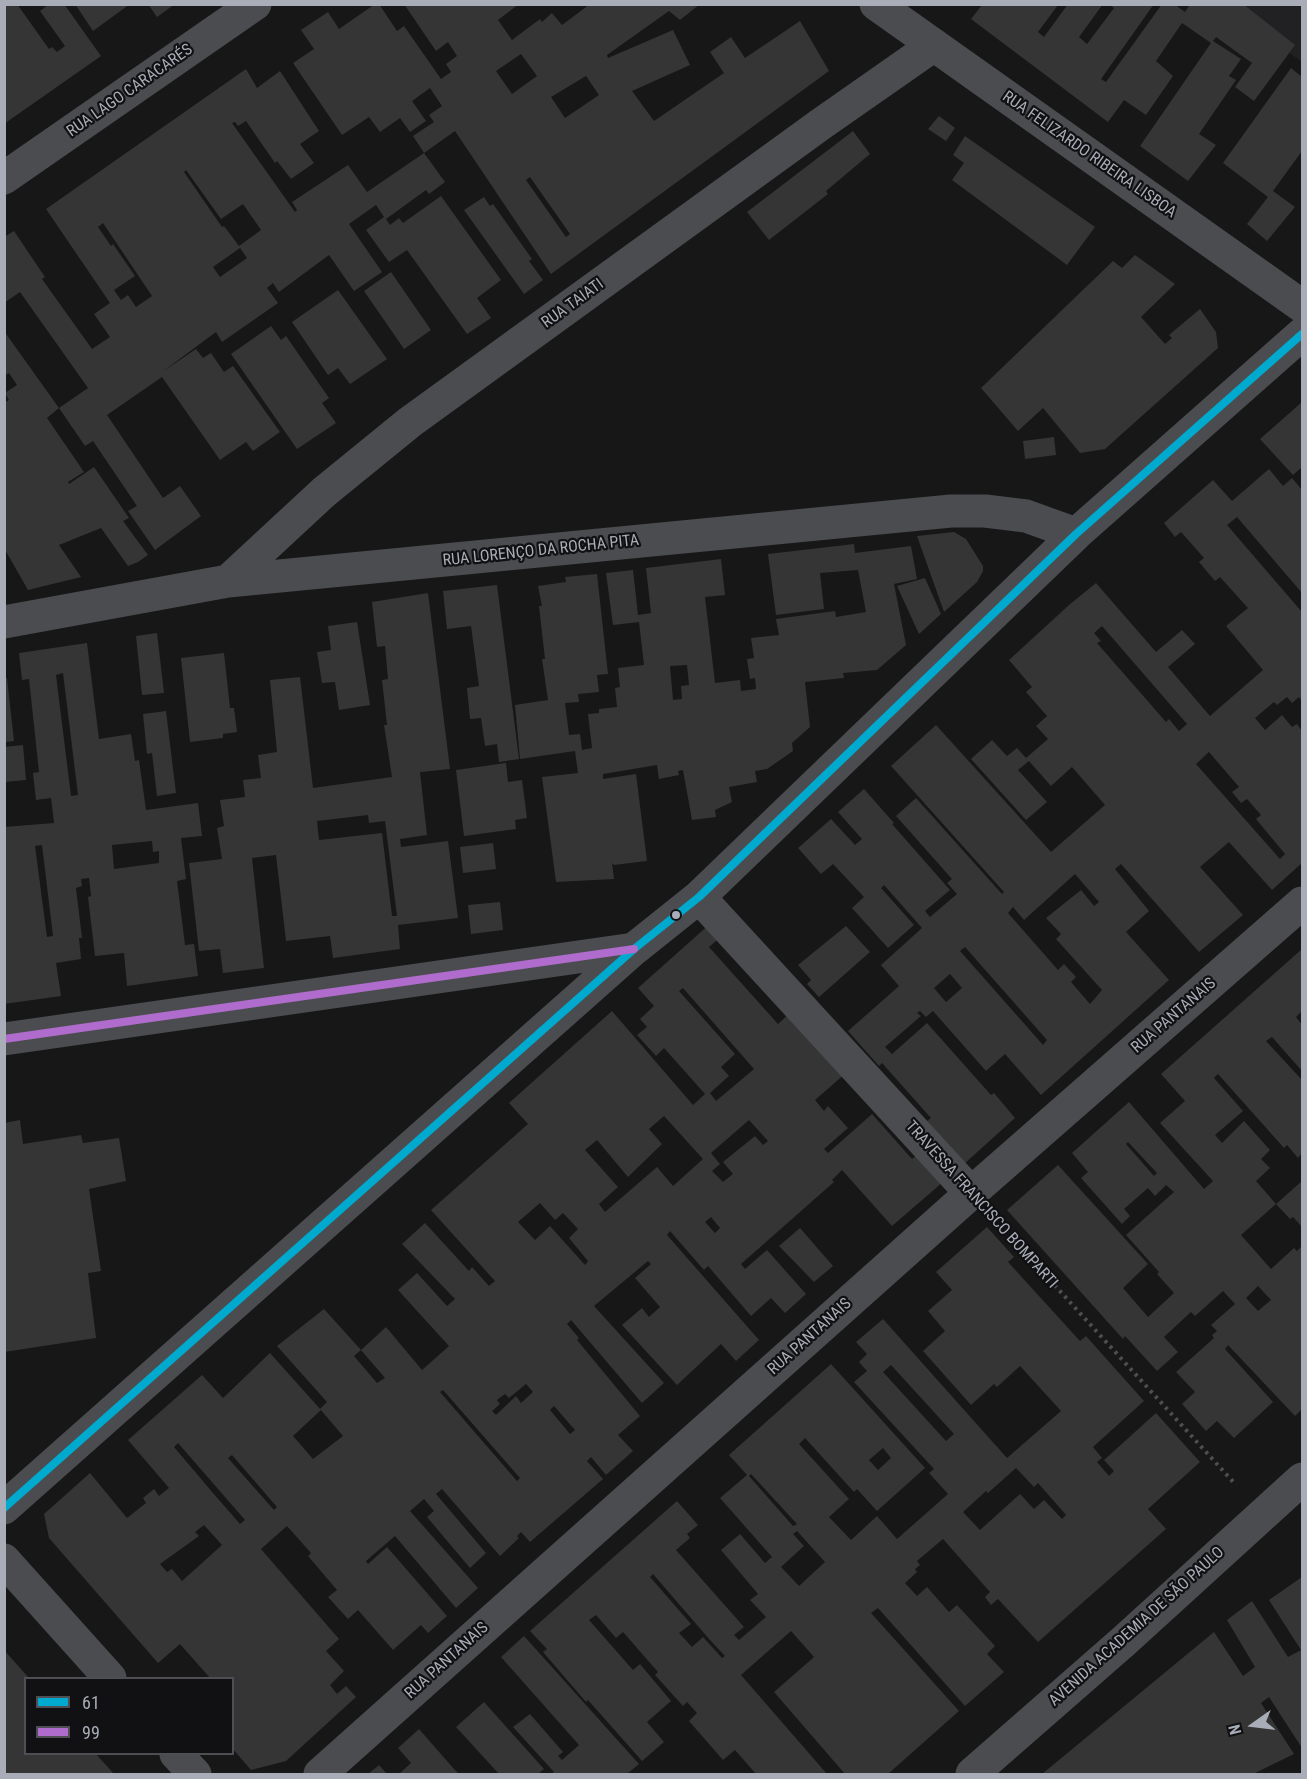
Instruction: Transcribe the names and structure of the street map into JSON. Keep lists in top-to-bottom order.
{
  "streets": {
    "street": [
      "RUA LAGO CARACARÉS",
      "RUA FELIZARDO RIBEIRA LISBOA",
      "RUA TAIATI",
      "RUA LORENÇO DA ROCHA PITA",
      "RUA PANTANAIS",
      "TRAVESSA FRANCISCO BOMPARTI",
      "AVENIDA ACADEMIA DE SÃO PAULO"
    ]
  },
  "crossings": [
    ["RUA FELIZARDO RIBEIRA LISBOA", "RUA TAIATI"],
    ["RUA TAIATI", "RUA LORENÇO DA ROCHA PITA"],
    ["RUA PANTANAIS", "TRAVESSA FRANCISCO BOMPARTI"],
    ["TRAVESSA FRANCISCO BOMPARTI", "AVENIDA ACADEMIA DE SÃO PAULO"]
  ],
  "lines": ["transit line 61", "transit line 99"],
  "legend": ["61", "99"],
  "north": "left"
}
